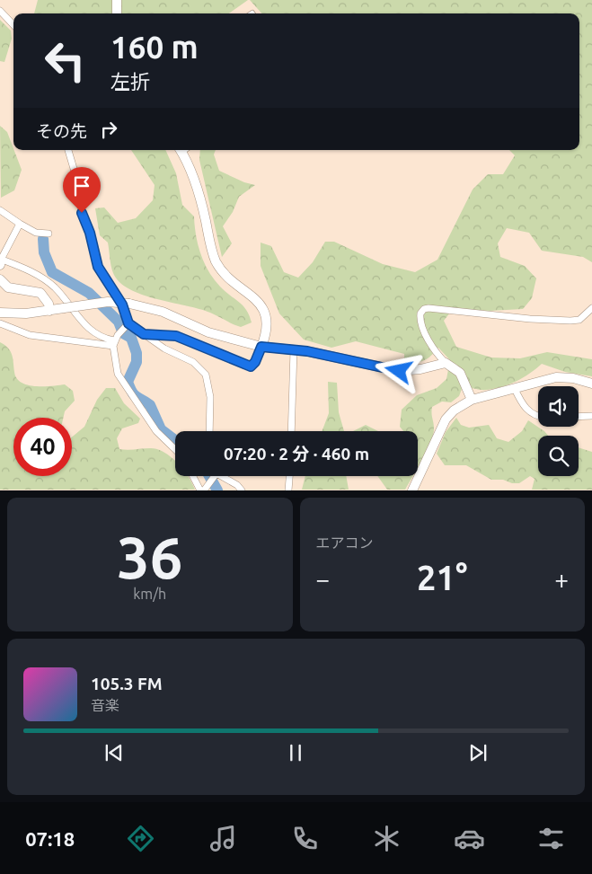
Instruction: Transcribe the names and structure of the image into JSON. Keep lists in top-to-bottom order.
{
  "page": {
    "turn": ["160 m", "左折"],
    "then": "その先",
    "limit": "40",
    "trip": "07:20 · 2 分 · 460 m",
    "tile": [
      ["36", "km/h"],
      "エアコン"
    ],
    "heat": ["−", "21°", "+"],
    "song": ["105.3 FM", "音楽"],
    "tabs": "07:18"
  }
}
